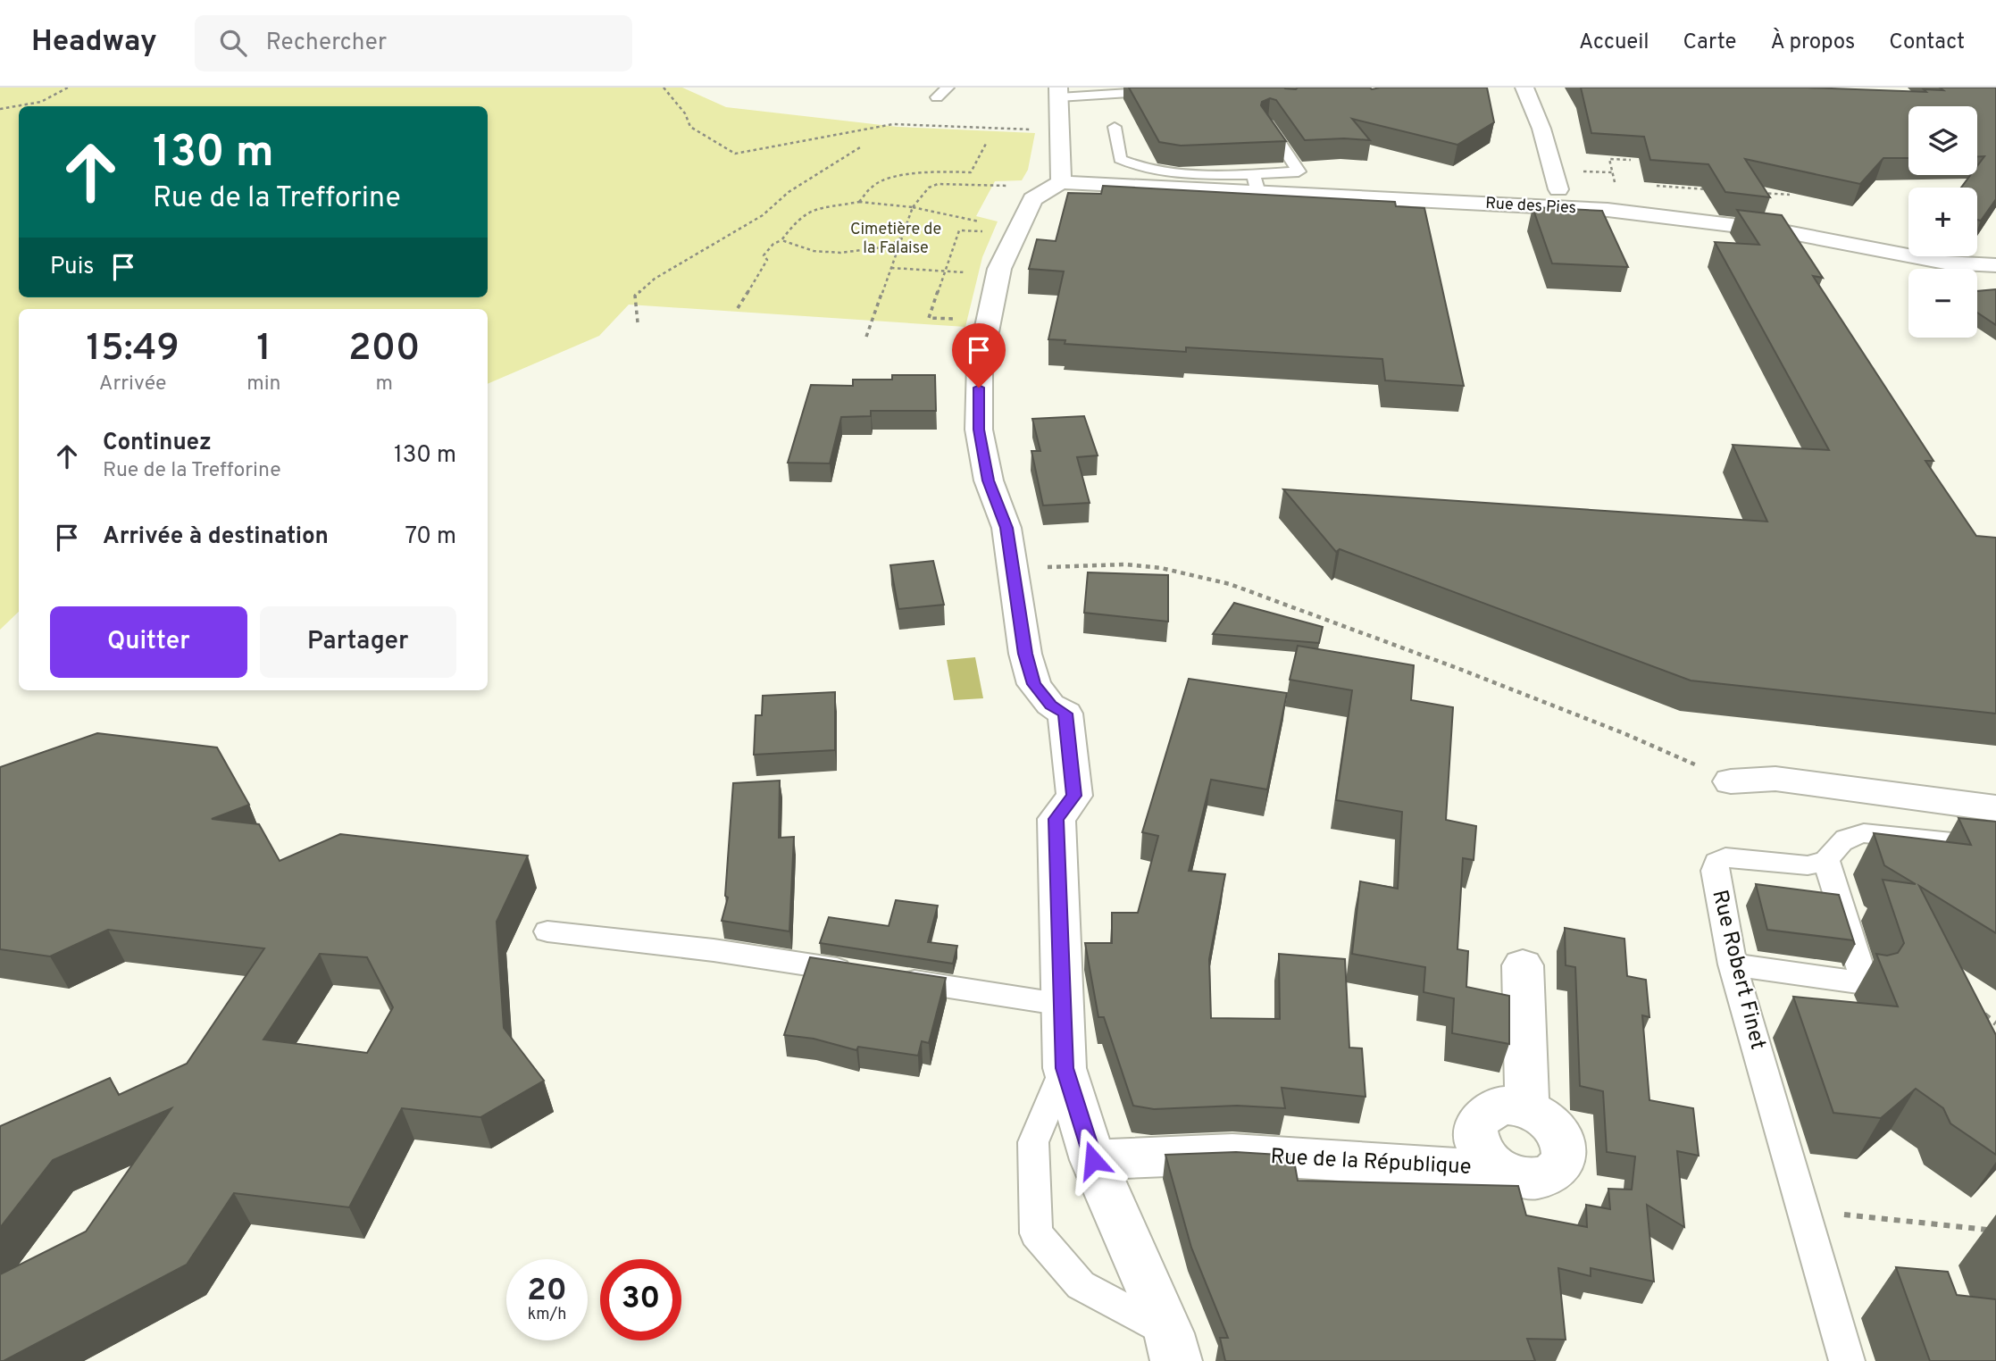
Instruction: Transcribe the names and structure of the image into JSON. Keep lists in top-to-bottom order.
{
  "streets": {
    "street": ["Rue des Pies", "Rue de la République"],
    "lane": ["Rue Robert Finet"]
  },
  "parks": ["Cimetière de la Falaise"],
  "page": {
    "header": "Headway",
    "search": "Rechercher",
    "nav": [
      "Accueil",
      "Carte",
      "À propos",
      "Contact"
    ],
    "map_buttons": ["+", "−"],
    "turn": ["130 m", "Rue de la Trefforine"],
    "then": "Puis",
    "eta": [
      "15:49",
      "Arrivée",
      "1",
      "min",
      "200",
      "m"
    ],
    "list": [
      {
        "name": "Continuez",
        "note": "Rue de la Trefforine",
        "value": "130 m"
      },
      {
        "name": "Arrivée à destination",
        "value": "70 m"
      }
    ],
    "buttons": ["Quitter", "Partager"],
    "speed": "20 km/h",
    "limit": "30"
  }
}
